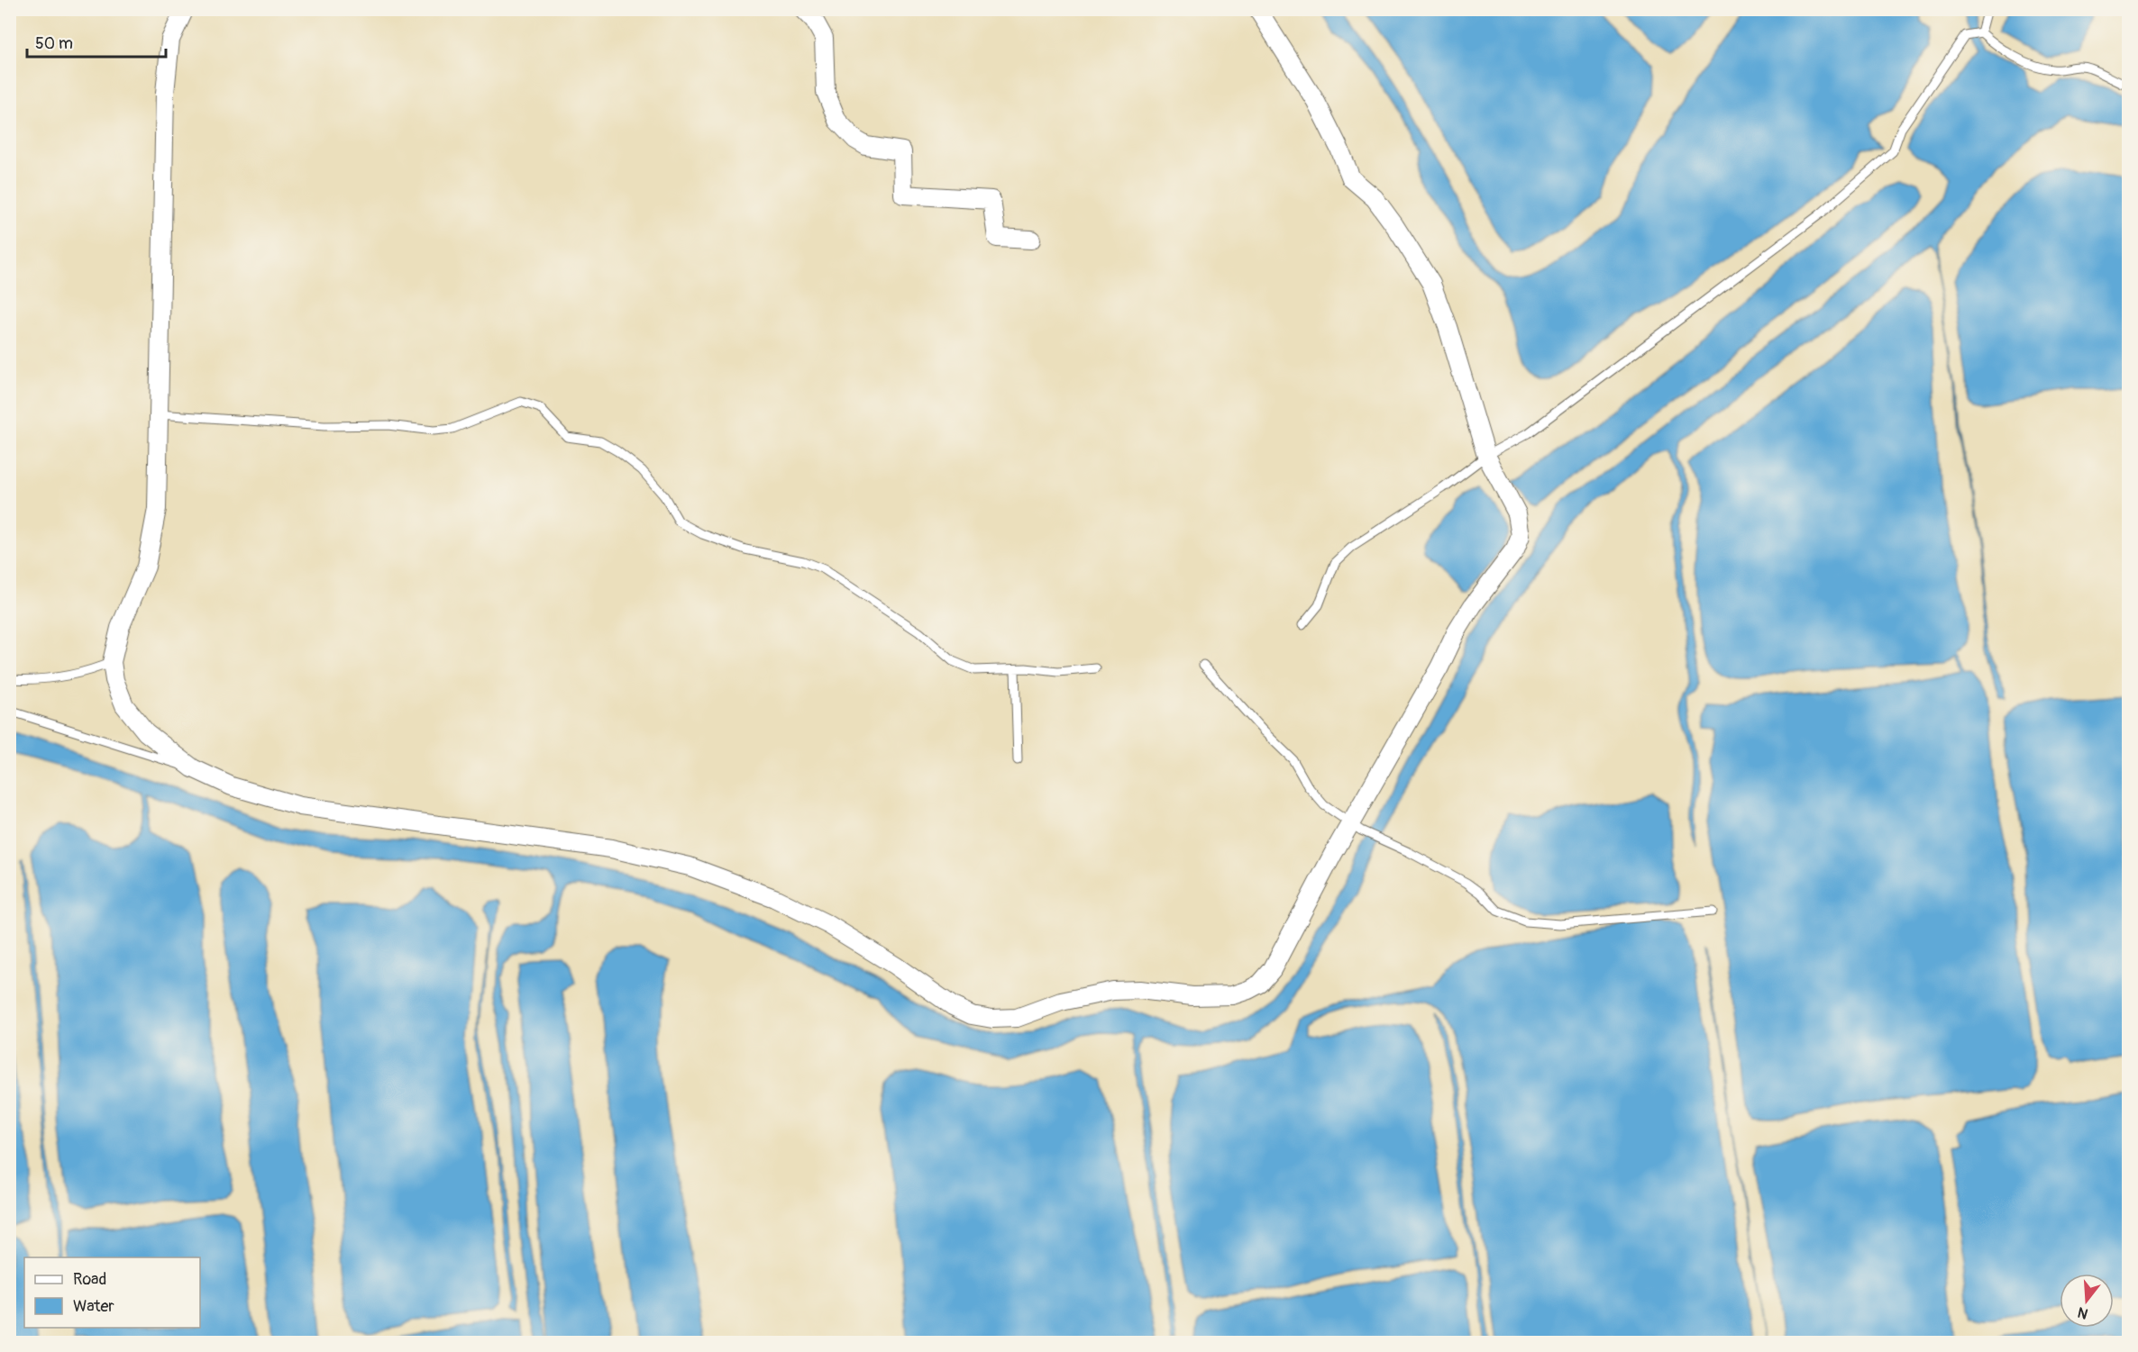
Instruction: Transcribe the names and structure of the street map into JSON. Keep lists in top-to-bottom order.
{
  "legend": ["Road", "Water"],
  "scale_bar": "50 m",
  "north": "bottom"
}
